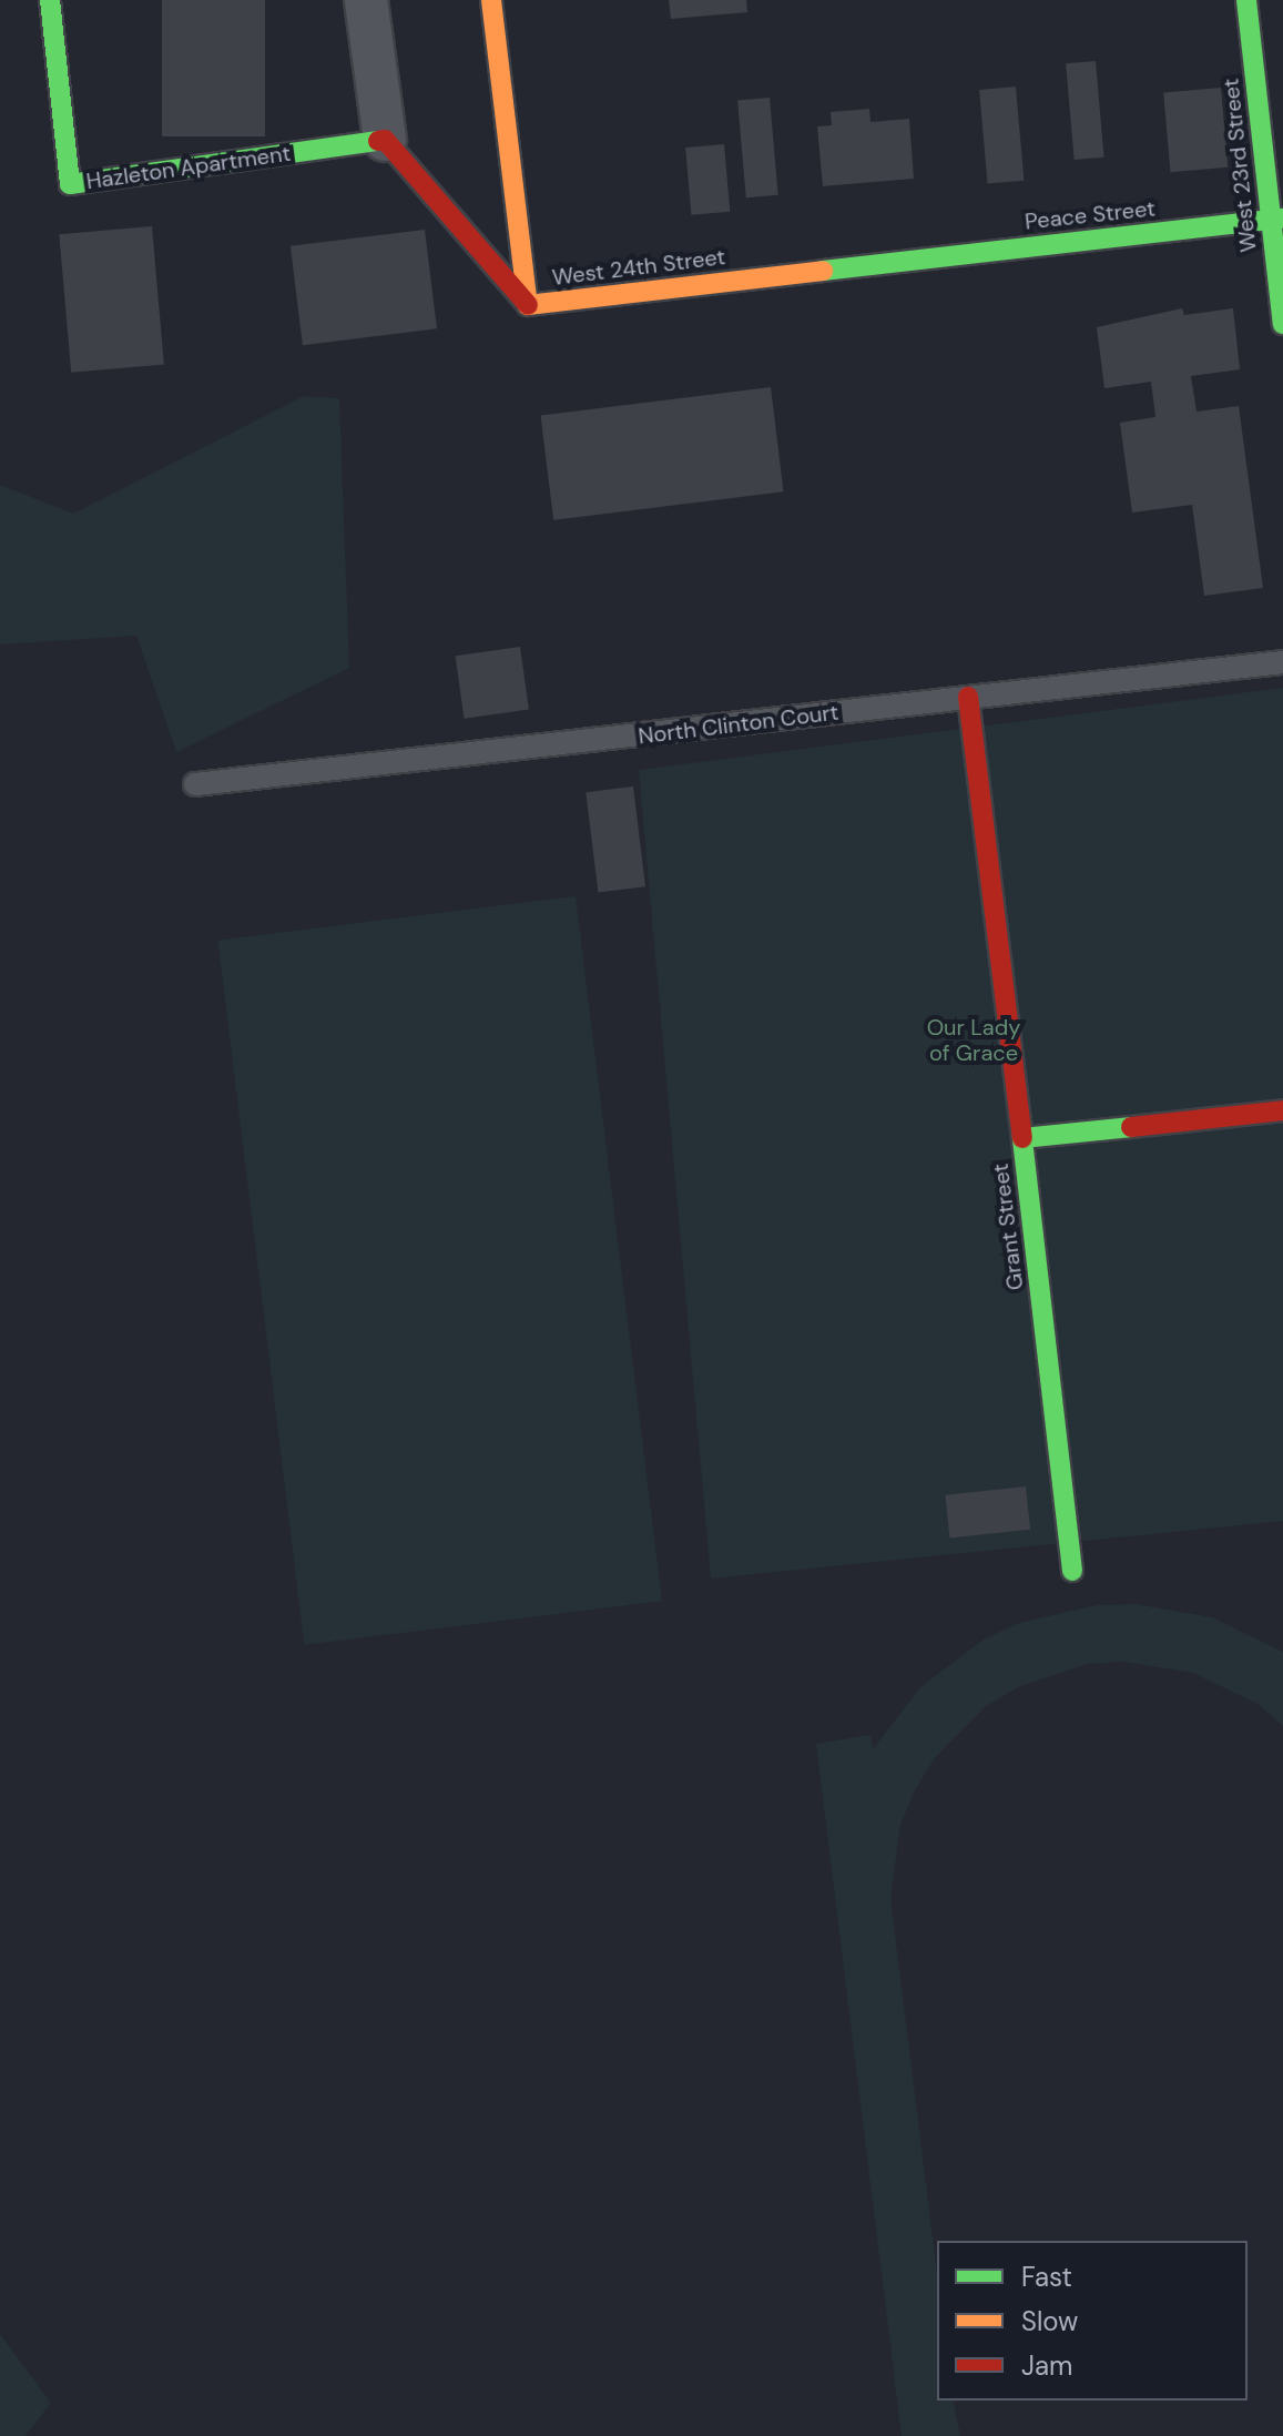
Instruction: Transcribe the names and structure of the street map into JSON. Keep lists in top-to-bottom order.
{
  "streets": {
    "street": [
      "West 23rd Street",
      "Hazleton Apartment",
      "Peace Street",
      "West 24th Street",
      "Grant Street"
    ],
    "lane": ["North Clinton Court"]
  },
  "crossings": [
    ["West 23rd Street", "Peace Street"],
    ["Peace Street", "West 24th Street"]
  ],
  "parks": ["Our Lady of Grace"],
  "legend": ["Fast", "Slow", "Jam"]
}
